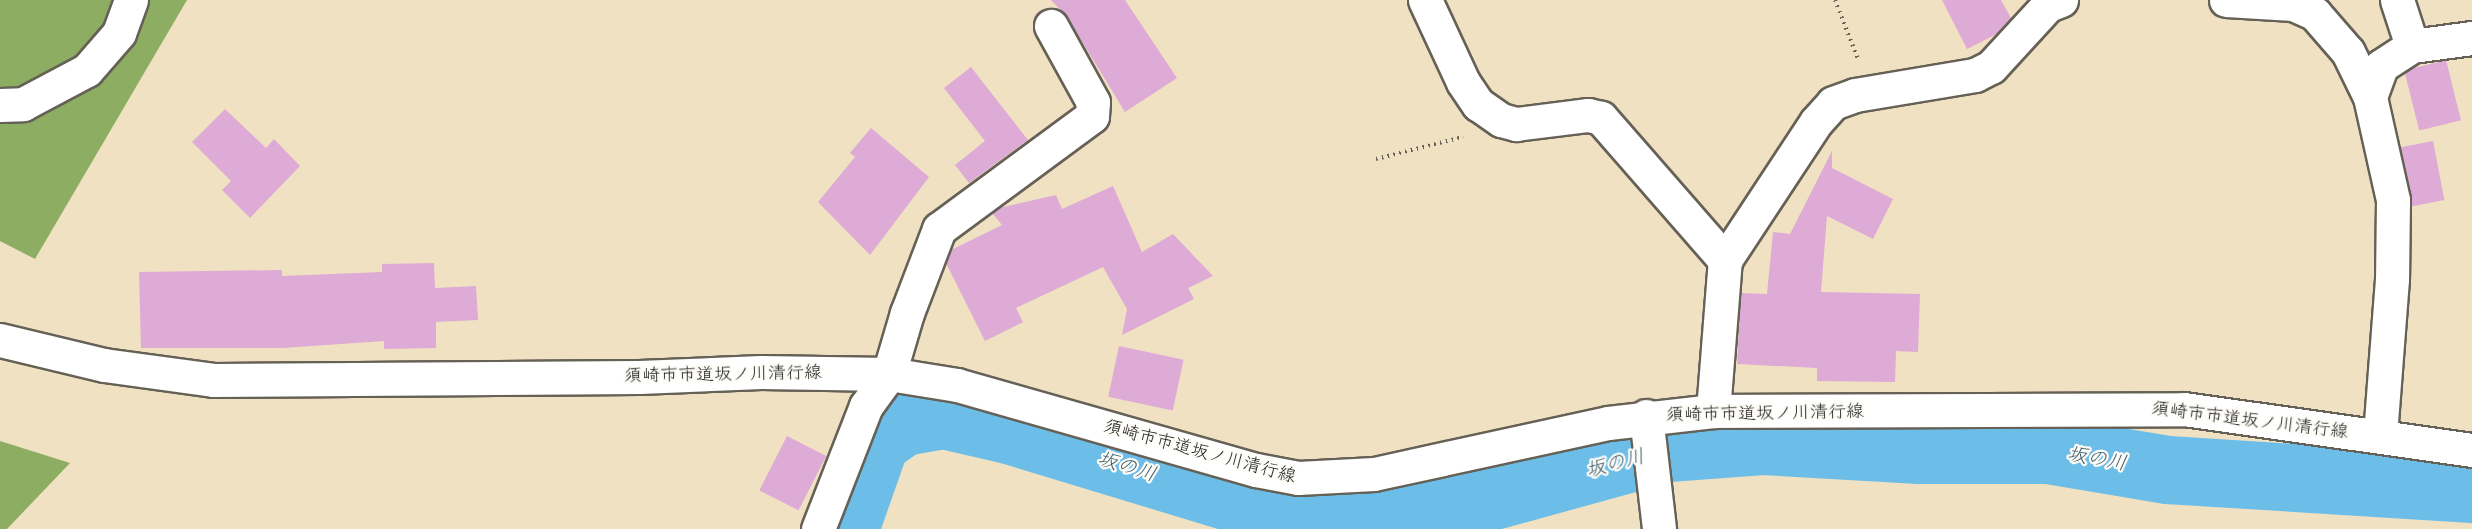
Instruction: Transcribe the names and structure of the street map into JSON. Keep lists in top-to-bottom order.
{
  "streets": {
    "street": ["須崎市市道坂ノ川清行線"]
  },
  "water": ["坂の川"]
}
